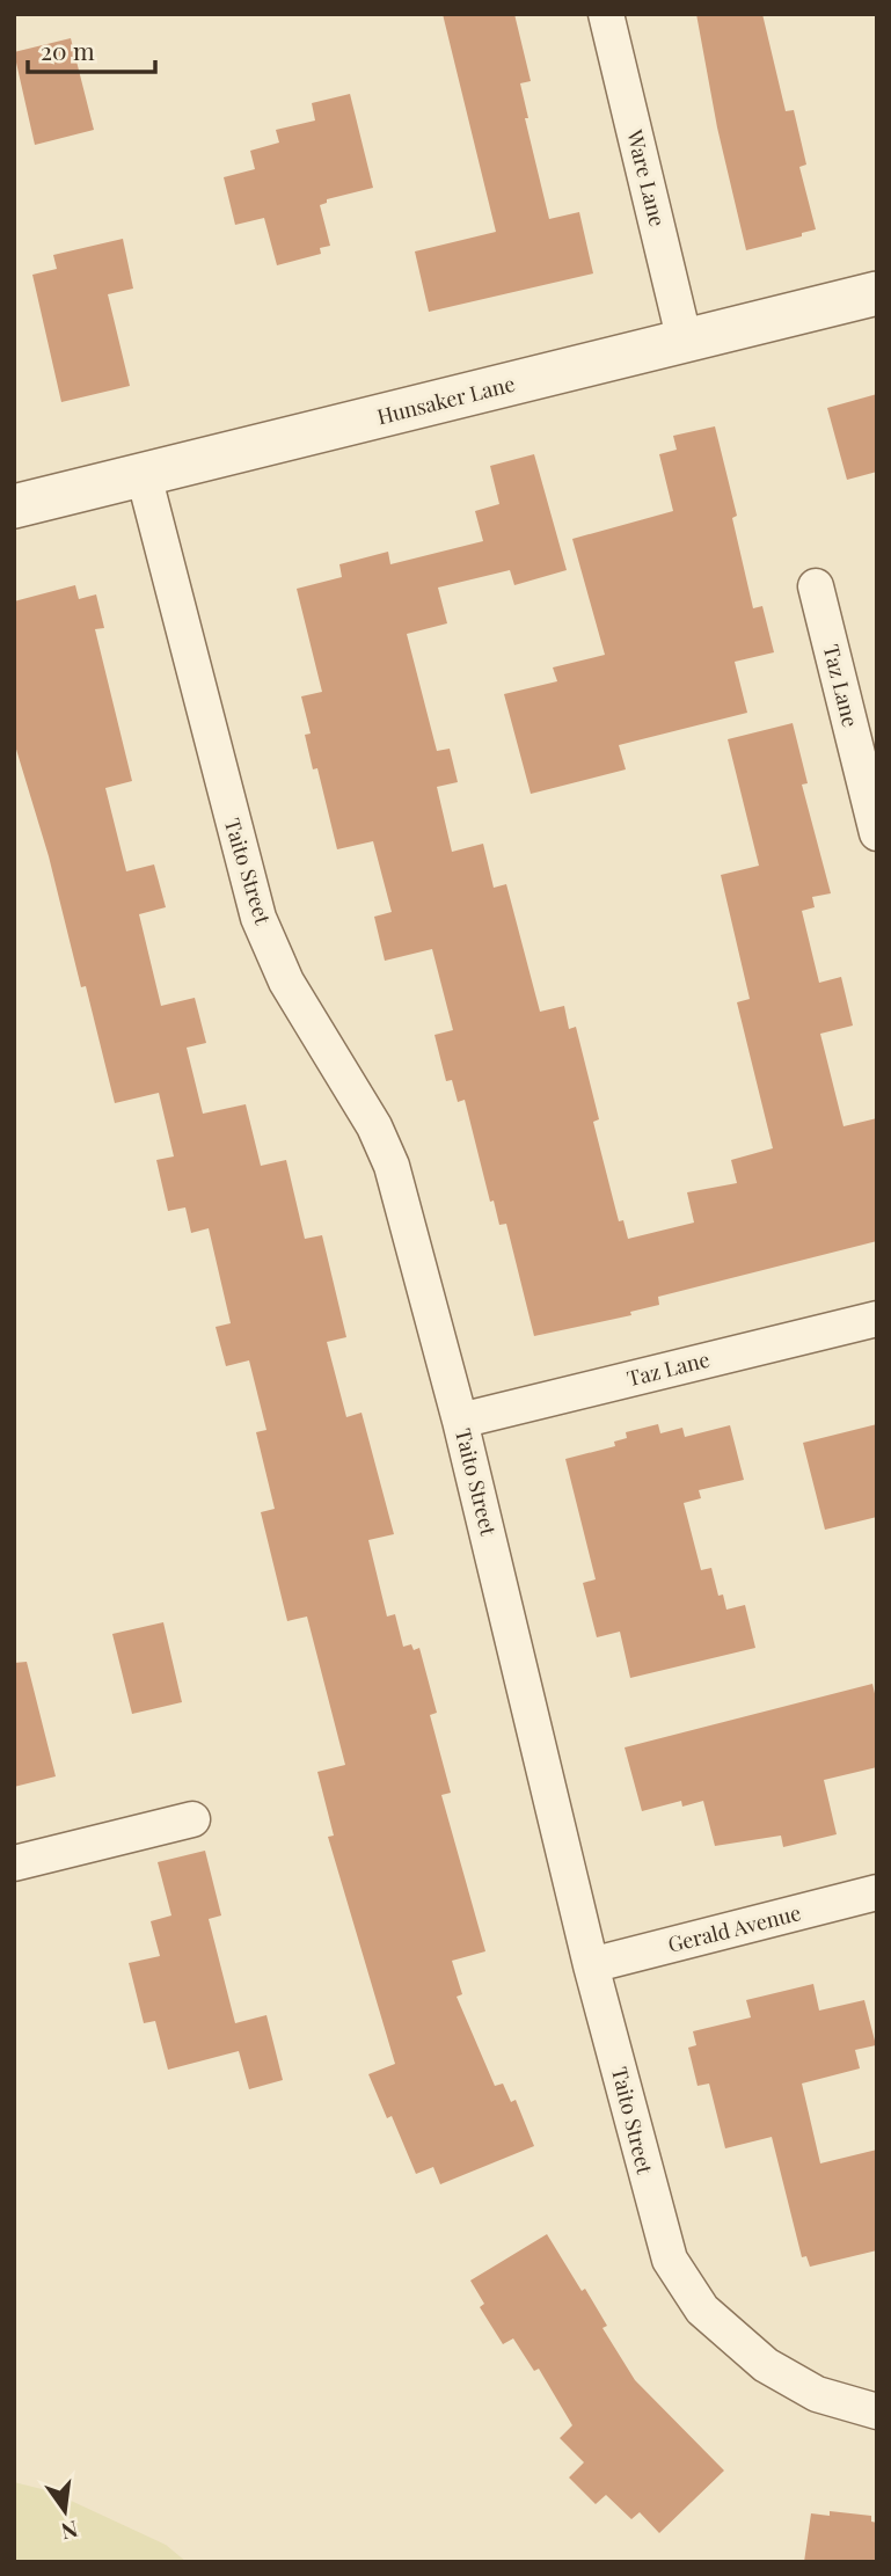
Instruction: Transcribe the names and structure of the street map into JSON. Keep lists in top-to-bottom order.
{
  "streets": {
    "street": [
      "Ware Lane",
      "Hunsaker Lane",
      "Taz Lane",
      "Taito Street",
      "Gerald Avenue"
    ]
  },
  "crossings": [
    ["Ware Lane", "Hunsaker Lane"],
    ["Hunsaker Lane", "Taito Street"],
    ["Taz Lane", "Taito Street"],
    ["Taito Street", "Gerald Avenue"]
  ],
  "scale_bar": "20 m",
  "north": "bottom"
}
